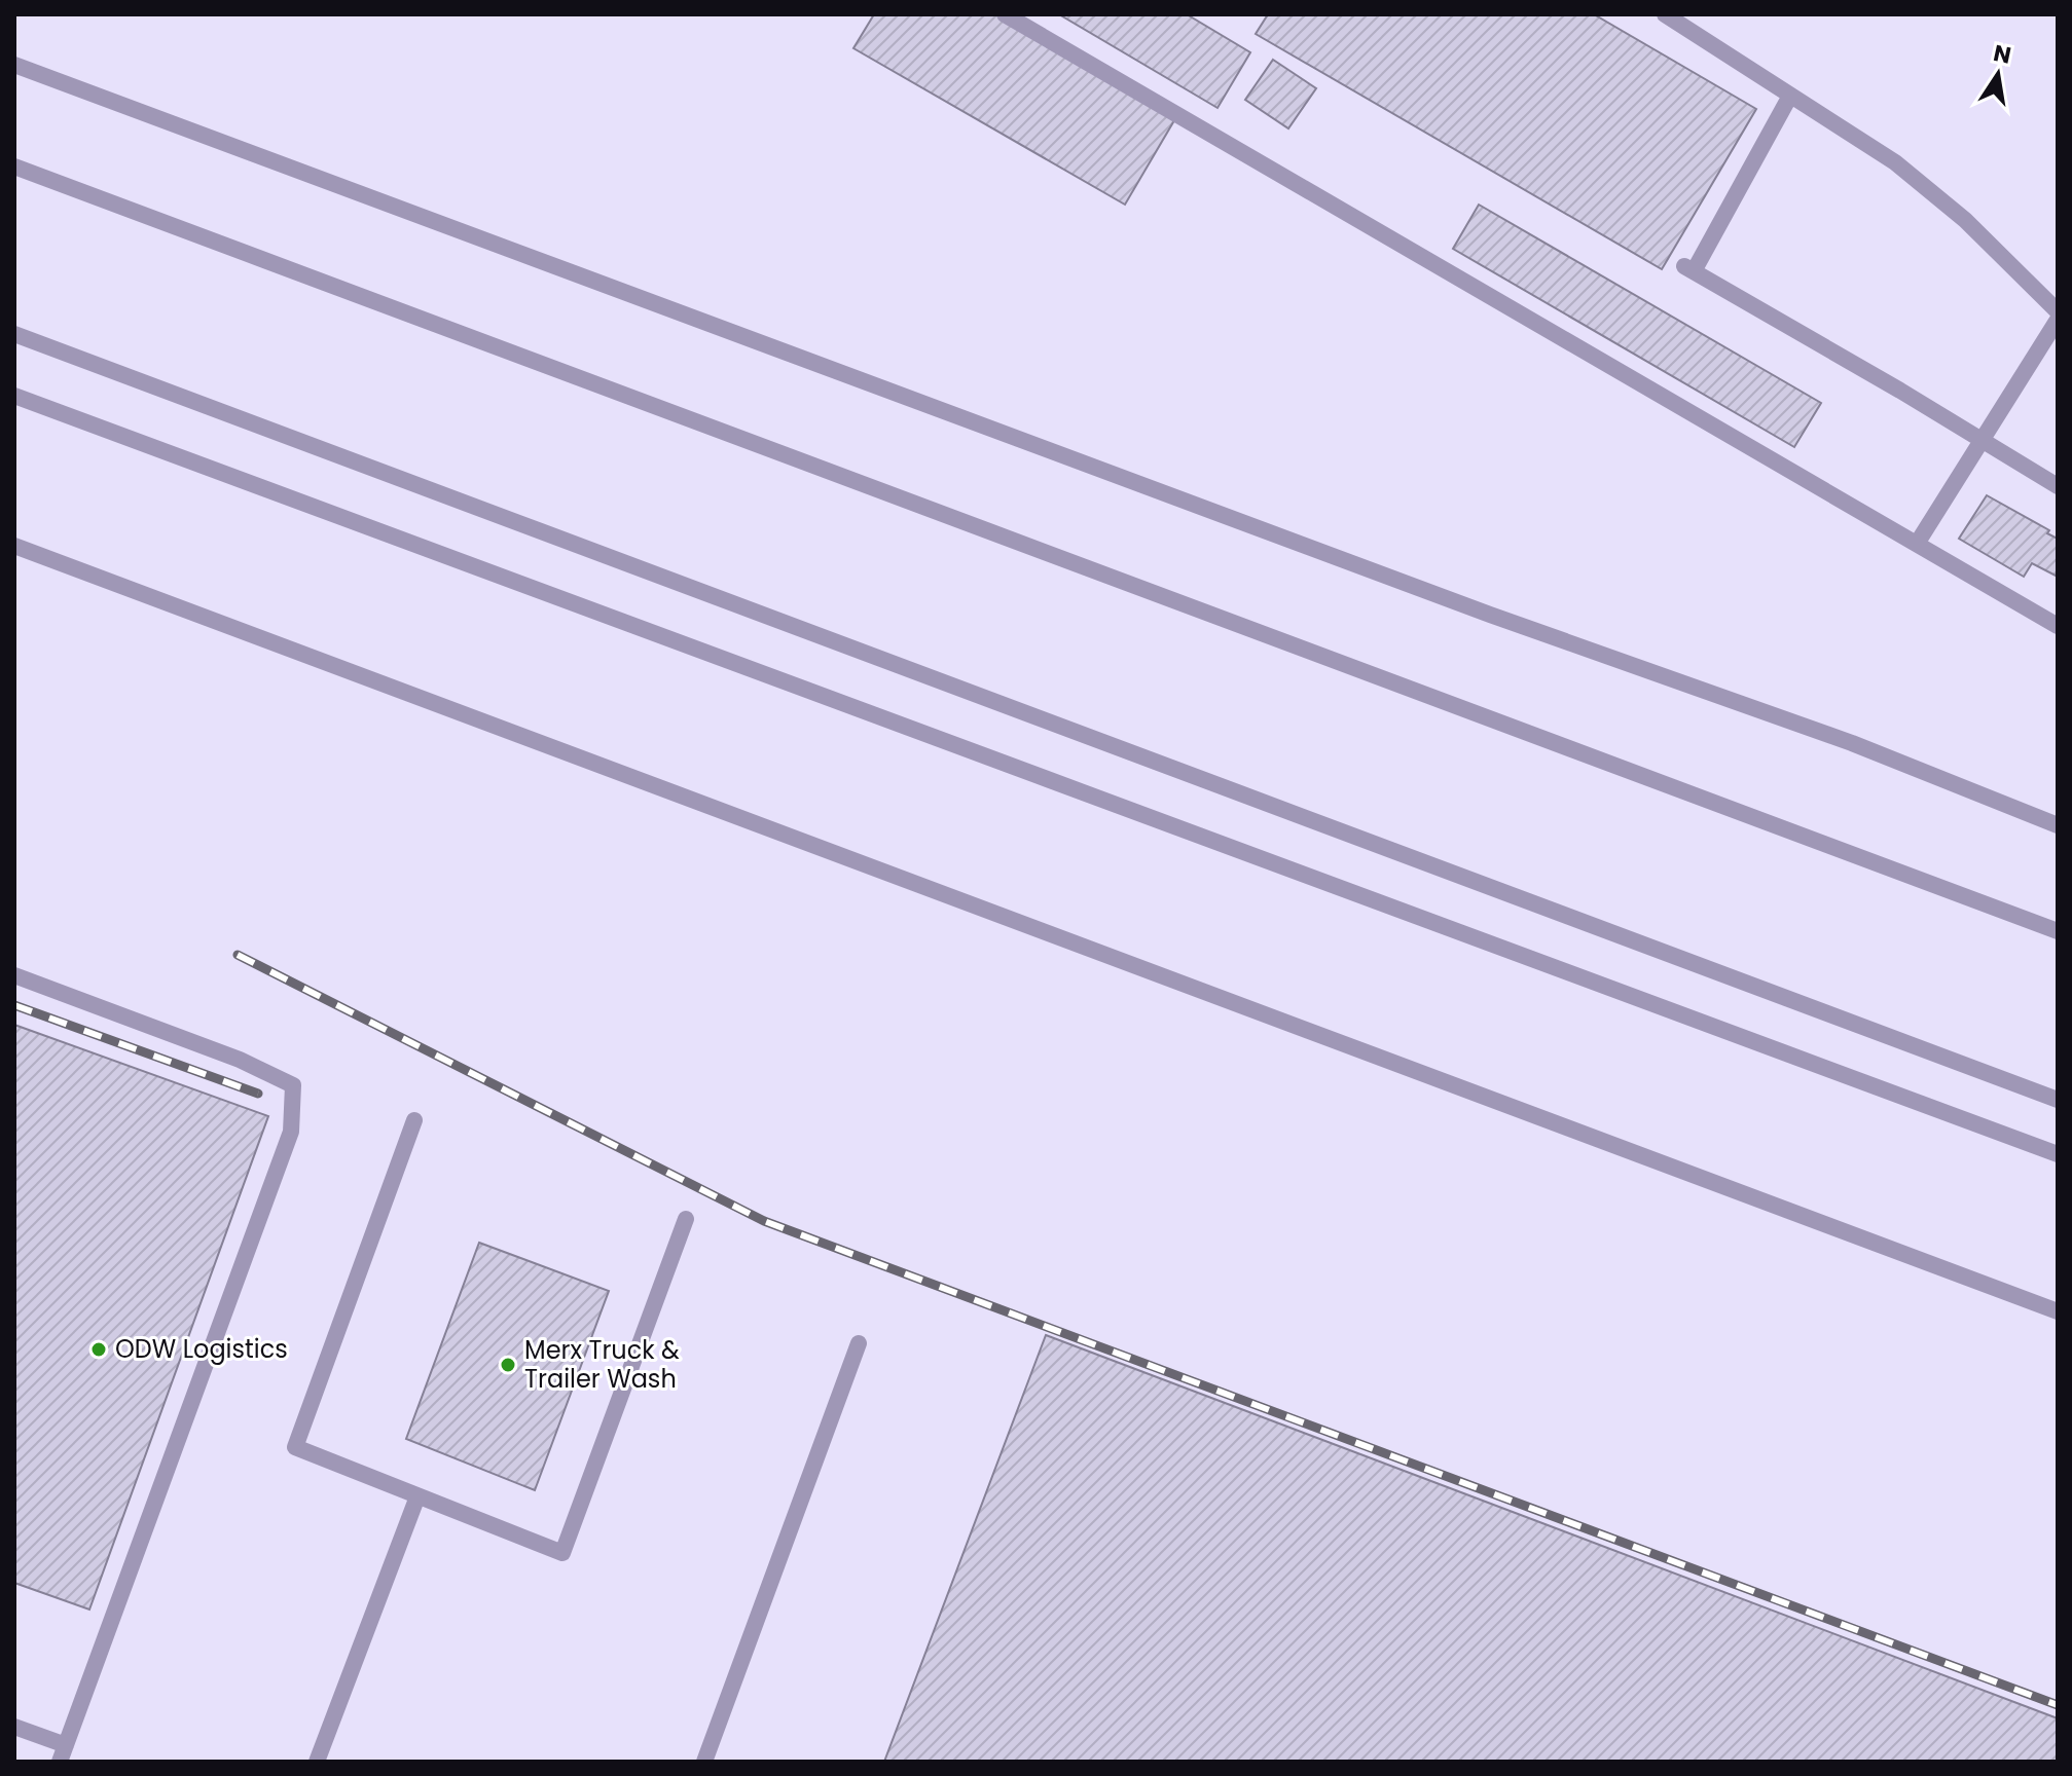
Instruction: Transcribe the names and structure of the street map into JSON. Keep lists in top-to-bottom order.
{
  "places": ["ODW Logistics", "Merx Truck & Trailer Wash"],
  "north": "top"
}
